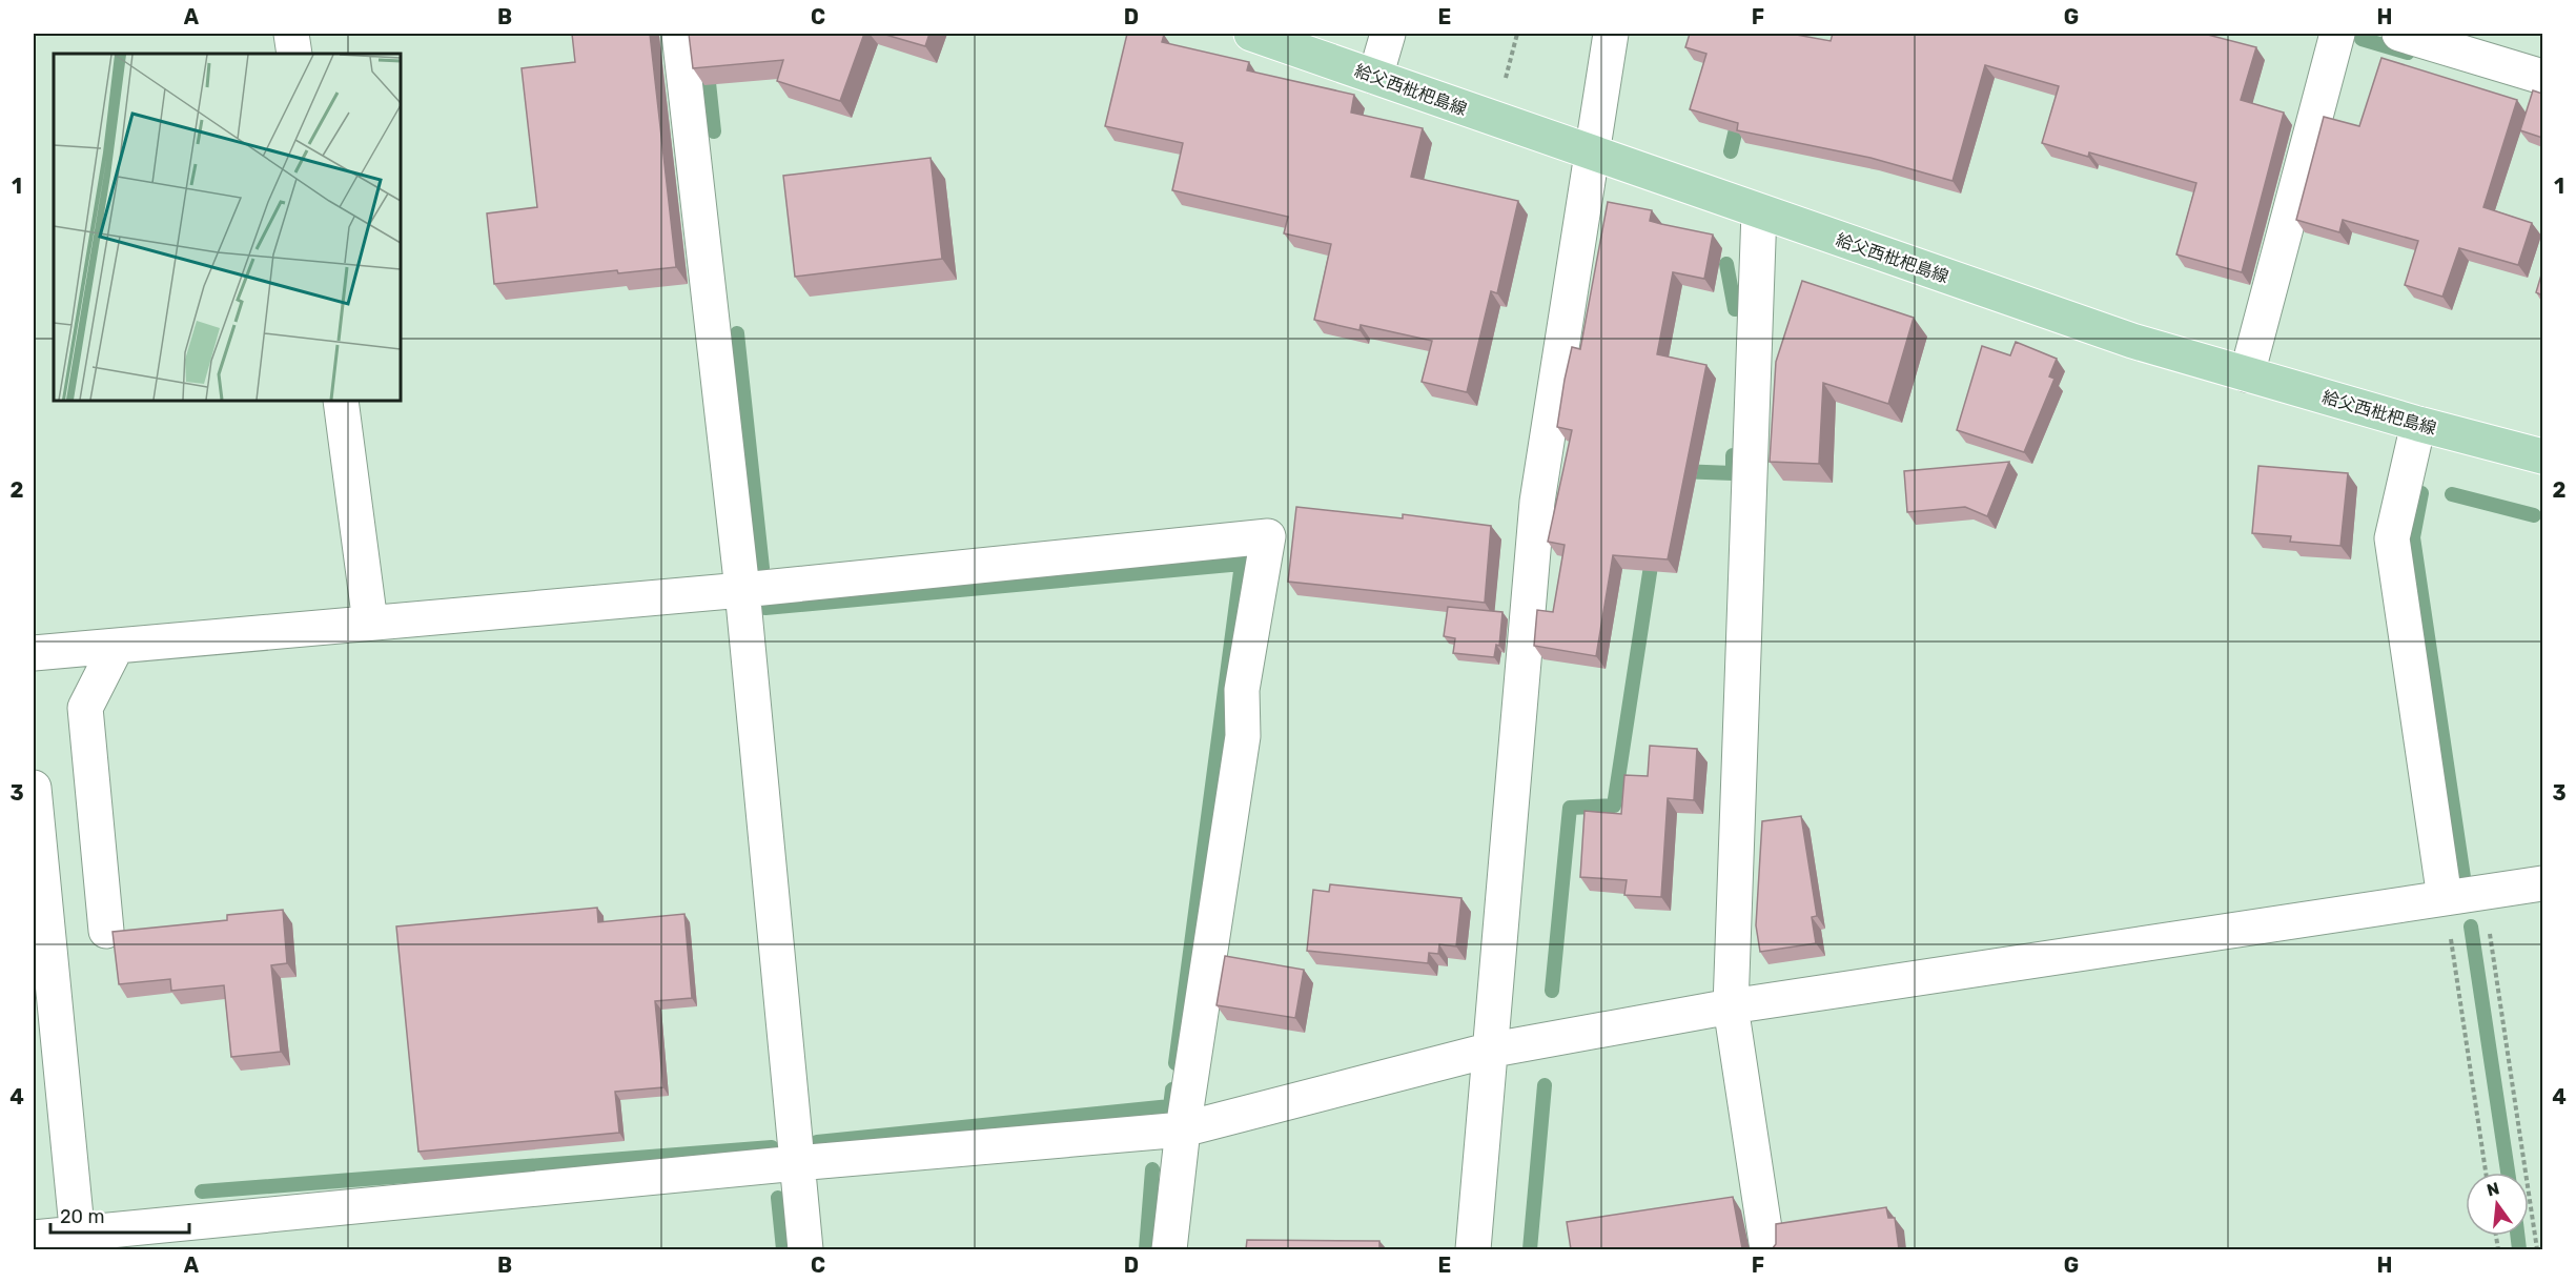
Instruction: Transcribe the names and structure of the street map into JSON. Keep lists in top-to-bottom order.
{
  "streets": {
    "main road": ["給父西枇杷島線"]
  },
  "scale_bar": "20 m",
  "north": "top",
  "grid": {
    "columns": [
      "A",
      "B",
      "C",
      "D",
      "E",
      "F",
      "G",
      "H"
    ],
    "rows": [
      "1",
      "2",
      "3",
      "4"
    ]
  }
}
